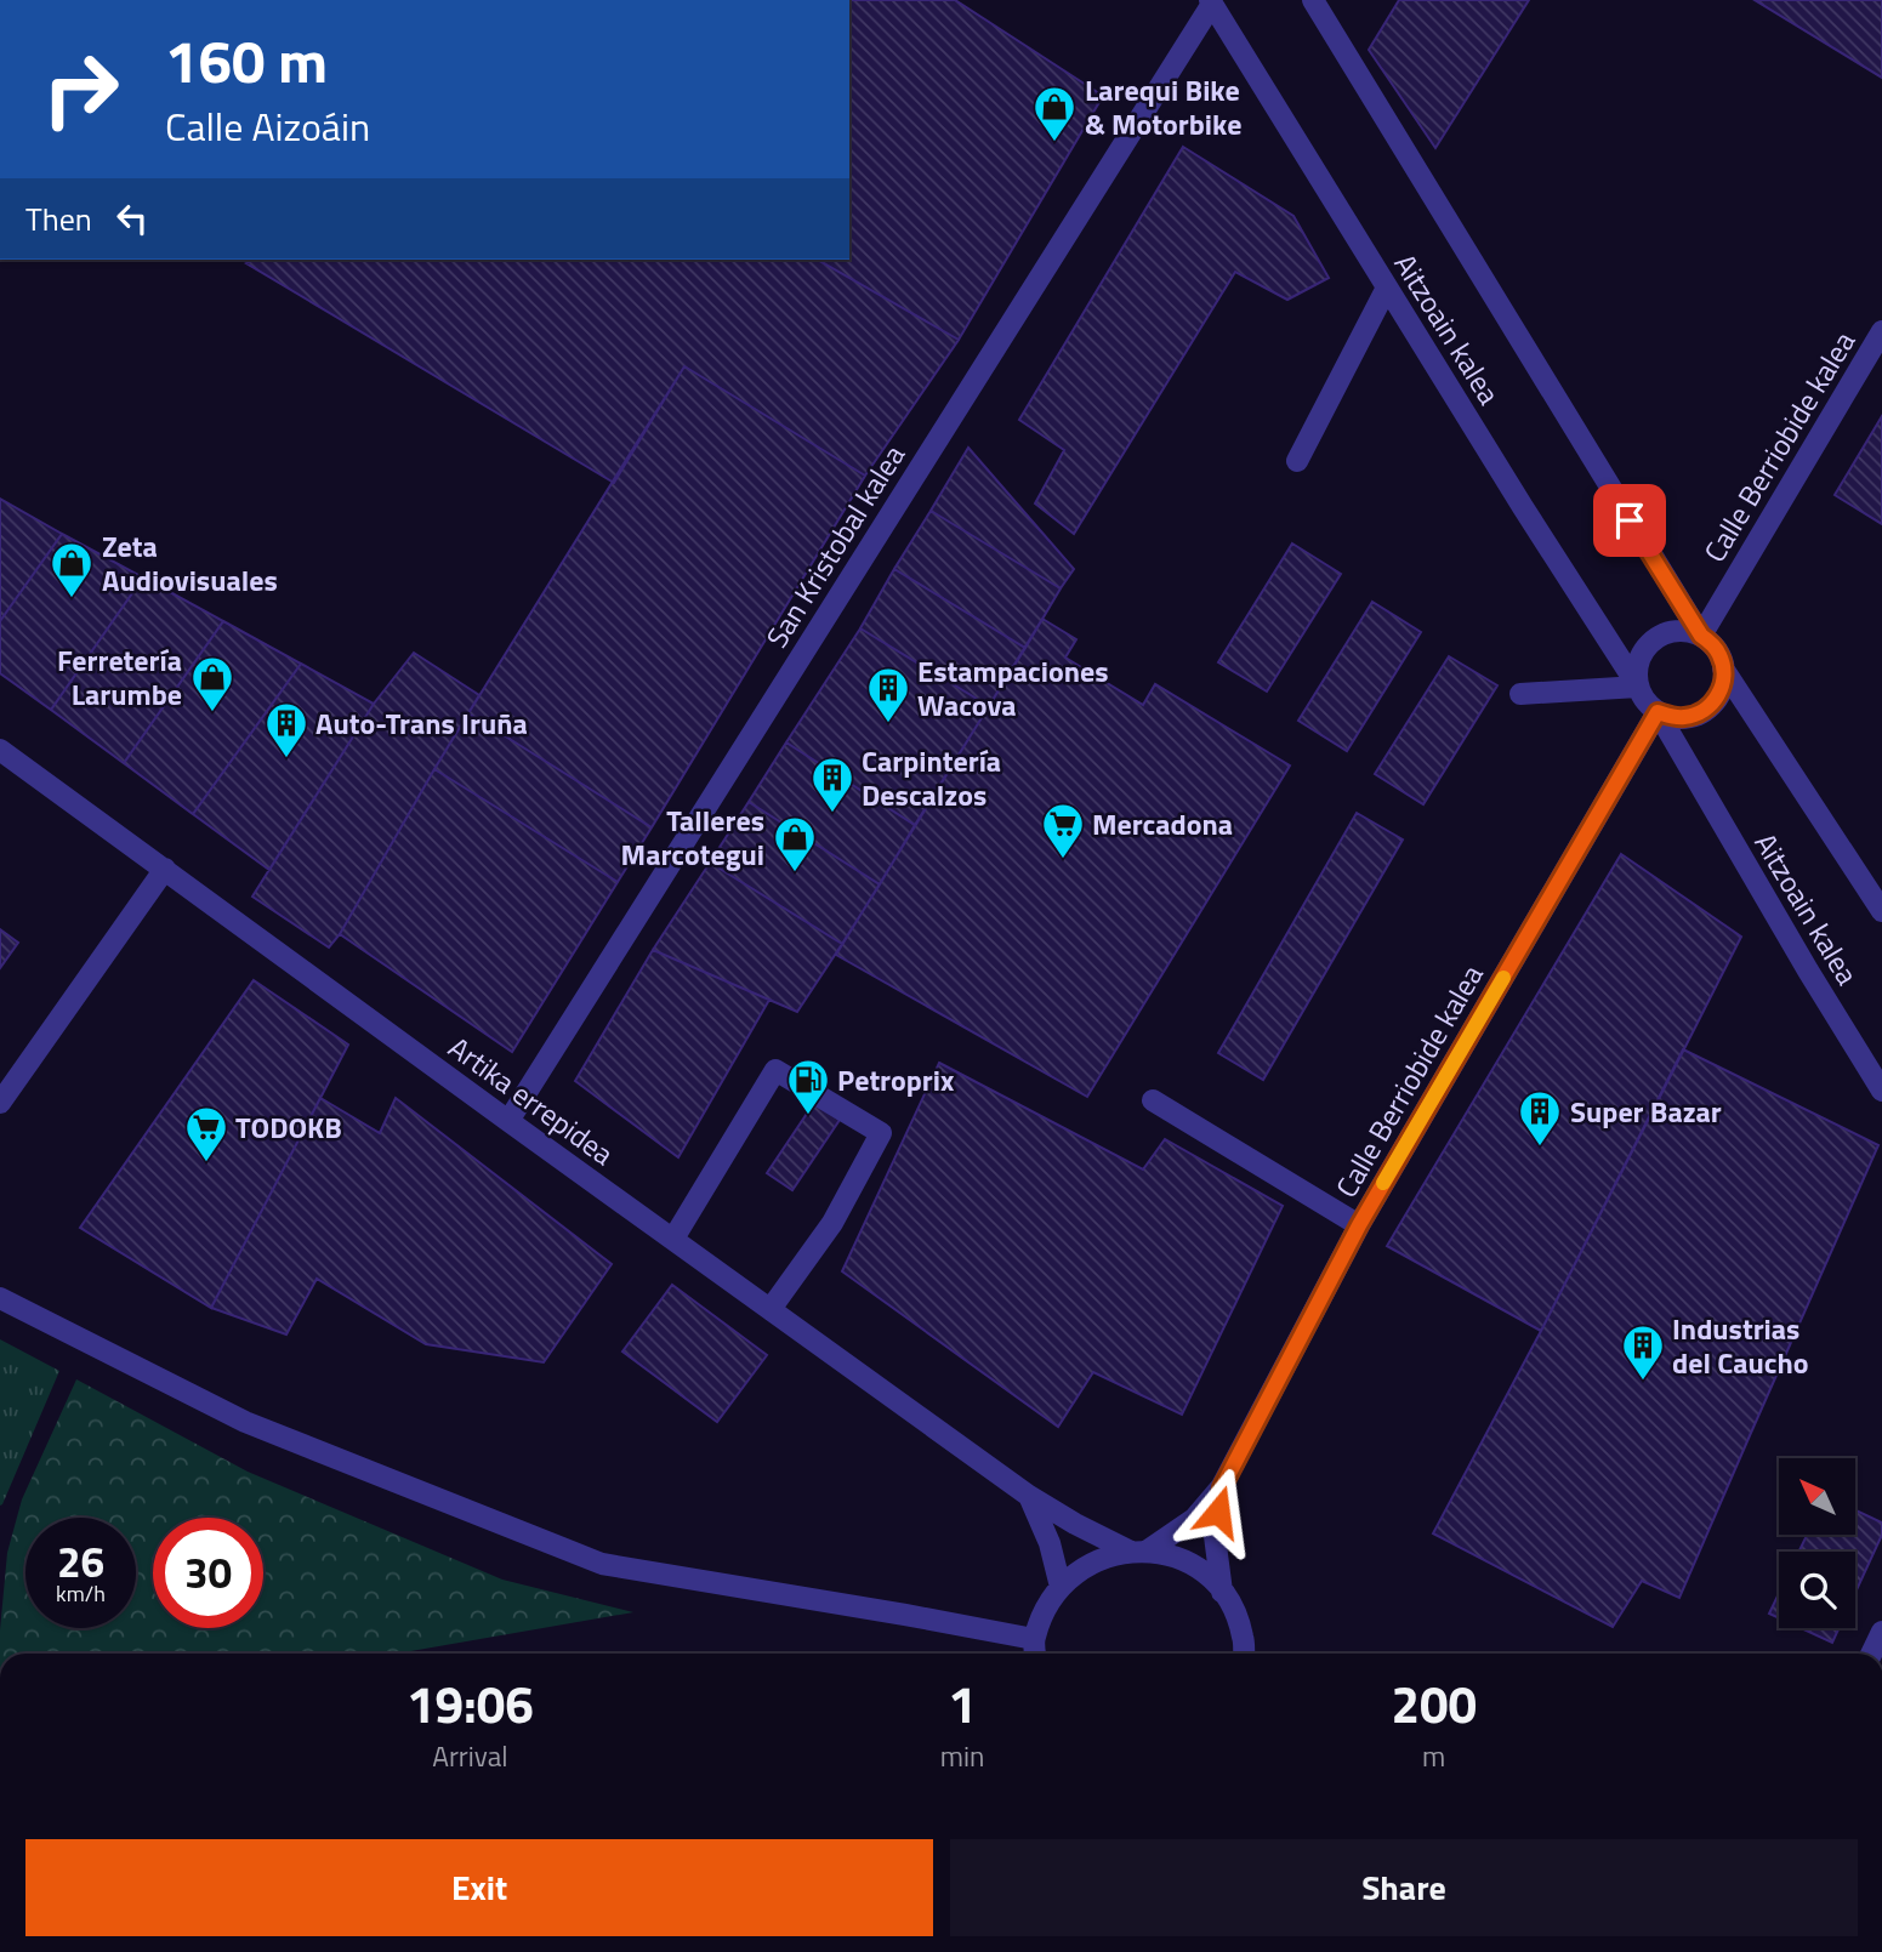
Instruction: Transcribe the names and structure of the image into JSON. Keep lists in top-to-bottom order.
{
  "streets": {
    "street": [
      "Aitzoain kalea",
      "Calle Berriobide kalea",
      "San Kristobal kalea",
      "Artika errepidea"
    ]
  },
  "crossings": [
    ["Aitzoain kalea", "Calle Berriobide kalea"],
    ["Aitzoain kalea", "San Kristobal kalea"],
    ["Calle Berriobide kalea", "Artika errepidea"],
    ["San Kristobal kalea", "Artika errepidea"]
  ],
  "places": {
    "shop": [
      "Larequi Bike & Motorbike",
      "Zeta Audiovisuales",
      "Ferretería Larumbe",
      "Talleres Marcotegui"
    ],
    "building": [
      "Estampaciones Wacova",
      "Auto-Trans Iruña",
      "Carpintería Descalzos",
      "Super Bazar",
      "Industrias del Caucho"
    ],
    "supermarket": ["Mercadona", "TODOKB"],
    "fuel station": ["Petroprix"]
  },
  "north": "top left",
  "page": {
    "turn": ["160 m", "Calle Aizoáin"],
    "then": "Then",
    "speed": "26 km/h",
    "limit": "30",
    "eta": [
      "19:06",
      "Arrival",
      "1",
      "min",
      "200",
      "m"
    ],
    "buttons": ["Exit", "Share"]
  }
}
